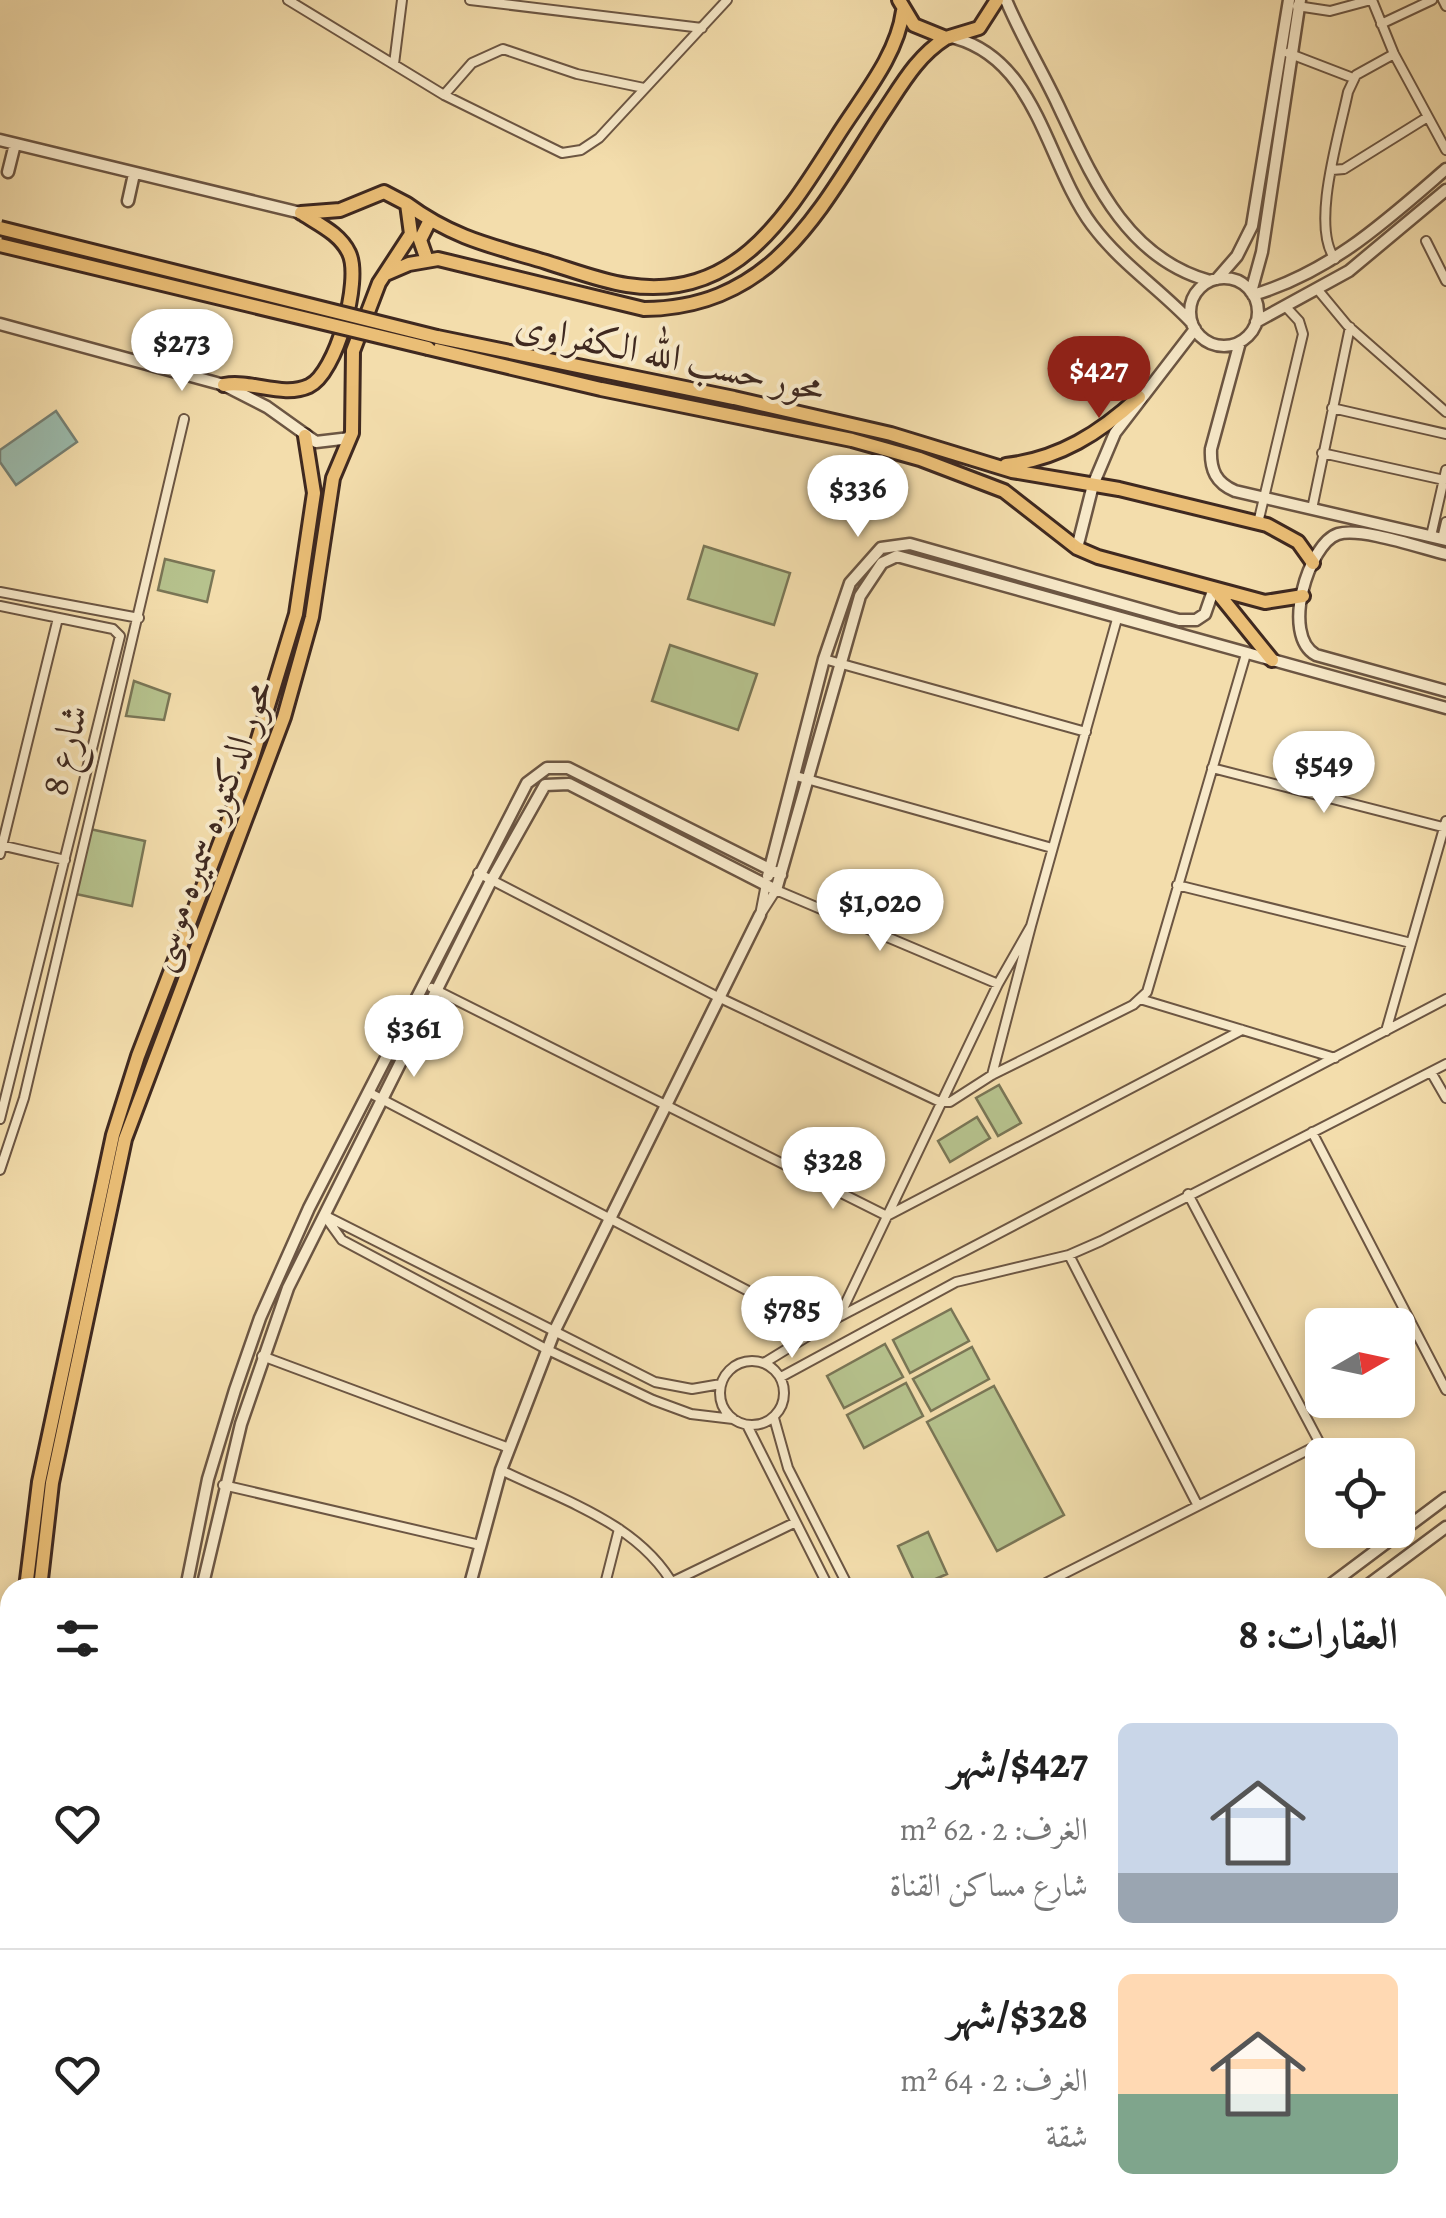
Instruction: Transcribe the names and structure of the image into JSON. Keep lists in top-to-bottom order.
{
  "streets": {
    "main road": ["محور حسب الله الكفراوى", "محور الدكتوره سميره موسى"],
    "street": ["شارع 8"]
  },
  "north": "right",
  "page": {
    "price": [
      "$273",
      "$427",
      "$336",
      "$549",
      "$1,020",
      "$361",
      "$328",
      "$785"
    ],
    "heading": "العقارات: 8",
    "list": [
      {
        "name": "$427/شهر",
        "note": "الغرف: 2 · 62 m² · شارع مساكن القناة"
      },
      {
        "name": "$328/شهر",
        "note": "الغرف: 2 · 64 m² · شقة"
      }
    ]
  }
}
